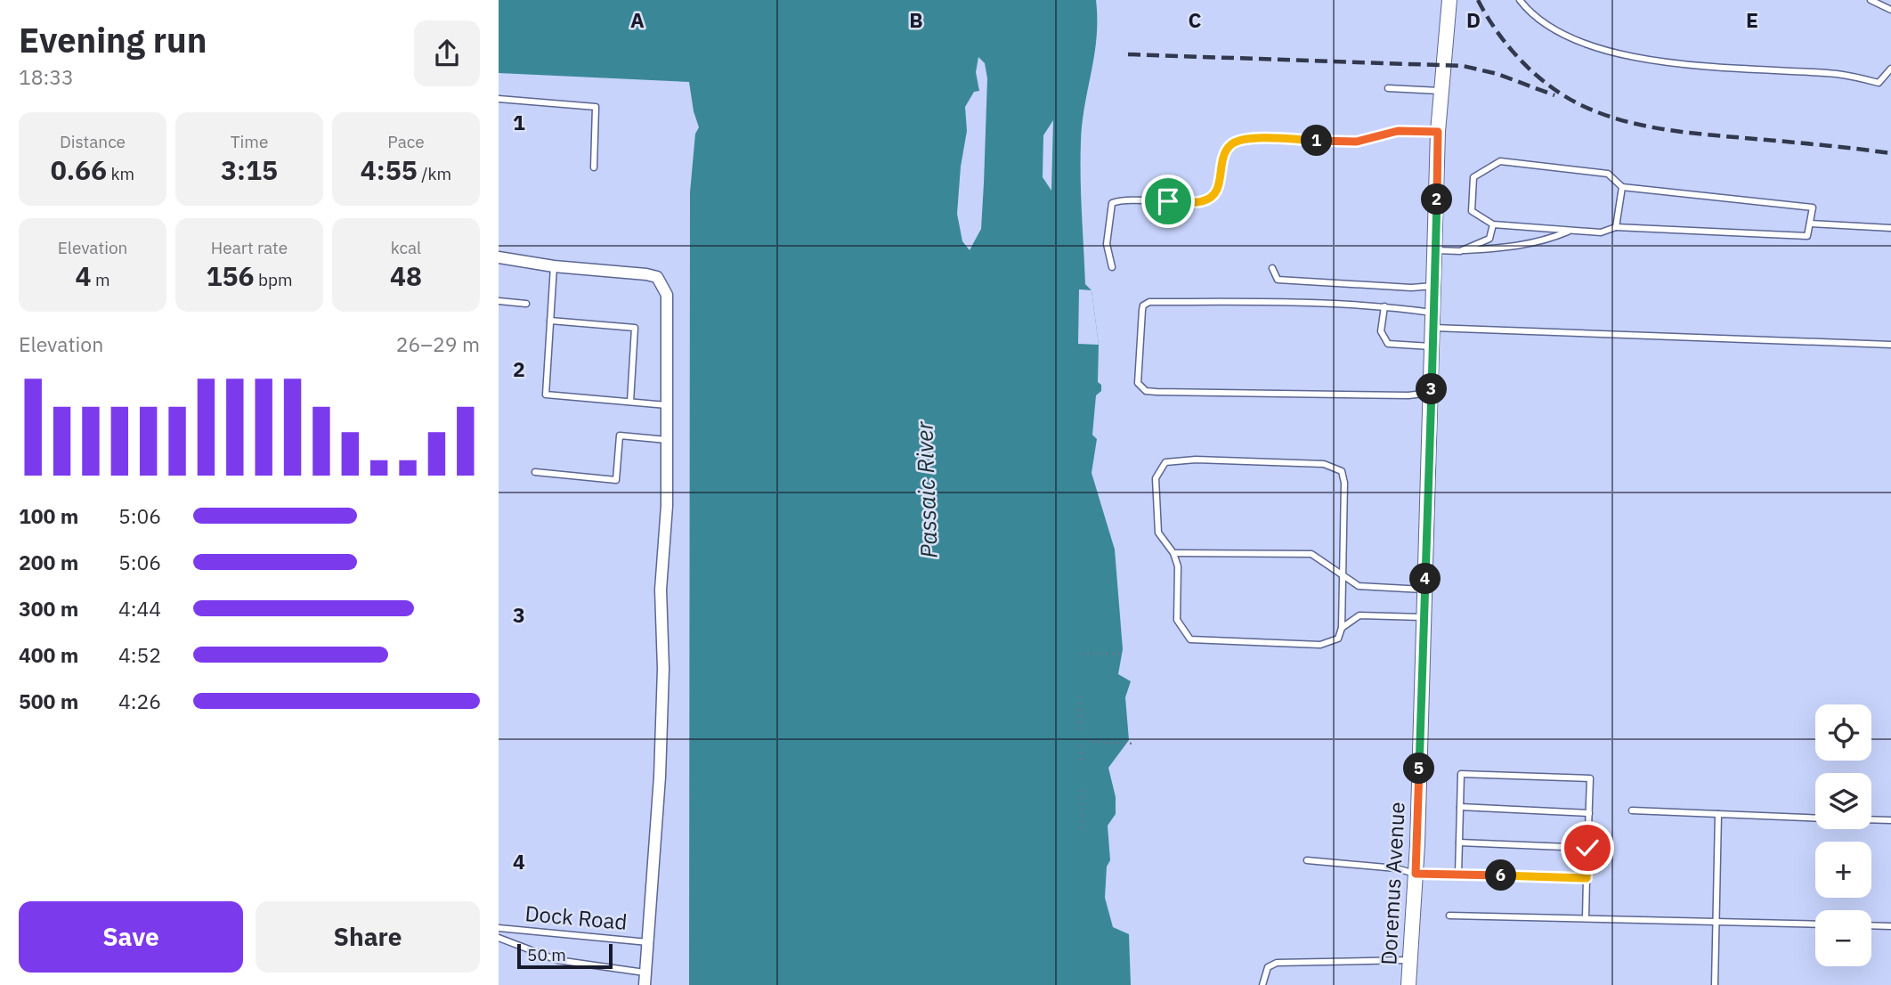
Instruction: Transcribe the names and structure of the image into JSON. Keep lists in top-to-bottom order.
{
  "streets": {
    "main road": ["Doremus Avenue"],
    "lane": ["Dock Road"]
  },
  "water": ["Passaic River"],
  "scale_bar": "50 m",
  "page": {
    "heading": ["Evening run", "18:33"],
    "stats": [
      ["Distance", "0.66 km"],
      ["Time", "3:15"],
      ["Pace", "4:55 /km"],
      ["Elevation", "4 m"],
      ["Heart rate", "156 bpm"],
      ["kcal", "48"]
    ],
    "pins": [
      "1",
      "2",
      "3",
      "4",
      "5",
      "6"
    ],
    "chart": ["Elevation", "26–29 m"],
    "list": [
      {
        "name": "100 m",
        "note": "5:06"
      },
      {
        "name": "200 m",
        "note": "5:06"
      },
      {
        "name": "300 m",
        "note": "4:44"
      },
      {
        "name": "400 m",
        "note": "4:52"
      },
      {
        "name": "500 m",
        "note": "4:26"
      }
    ],
    "map_buttons": ["+", "−"],
    "buttons": ["Save", "Share"],
    "scale": "50 m"
  },
  "grid": {
    "columns": [
      "A",
      "B",
      "C",
      "D",
      "E"
    ],
    "rows": [
      "1",
      "2",
      "3",
      "4"
    ]
  }
}
